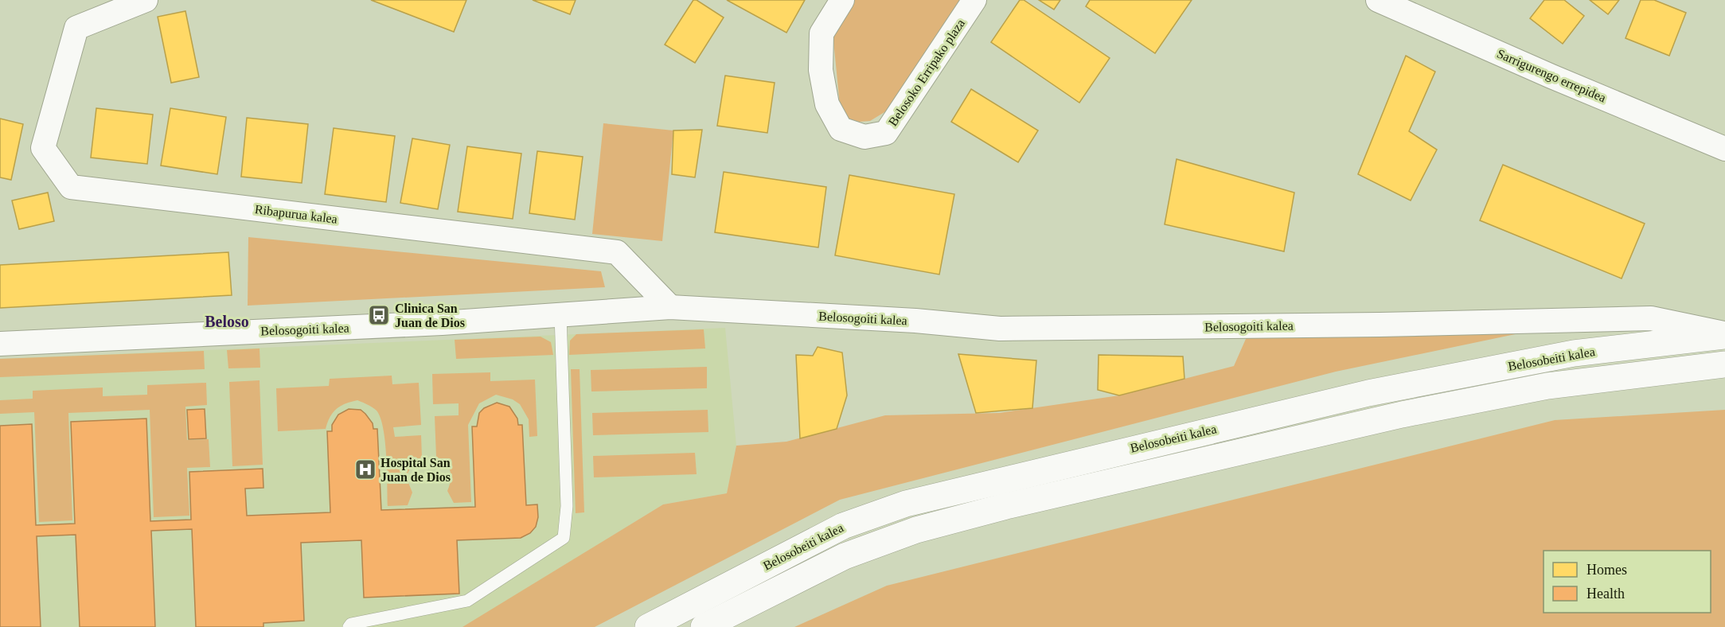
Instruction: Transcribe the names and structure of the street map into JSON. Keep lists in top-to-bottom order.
{
  "streets": {
    "main road": ["Belosobeiti kalea"],
    "street": [
      "Belosoko Erripako plaza",
      "Sarrigurengo errepidea",
      "Ribapurua kalea",
      "Belosogoiti kalea"
    ]
  },
  "crossings": [
    ["Ribapurua kalea", "Belosogoiti kalea"],
    ["Belosogoiti kalea", "Belosobeiti kalea"]
  ],
  "districts": ["Beloso"],
  "places": {
    "bus stop": ["Clinica San Juan de Dios"],
    "hospital": ["Hospital San Juan de Dios"]
  },
  "legend": ["Homes", "Health"]
}
